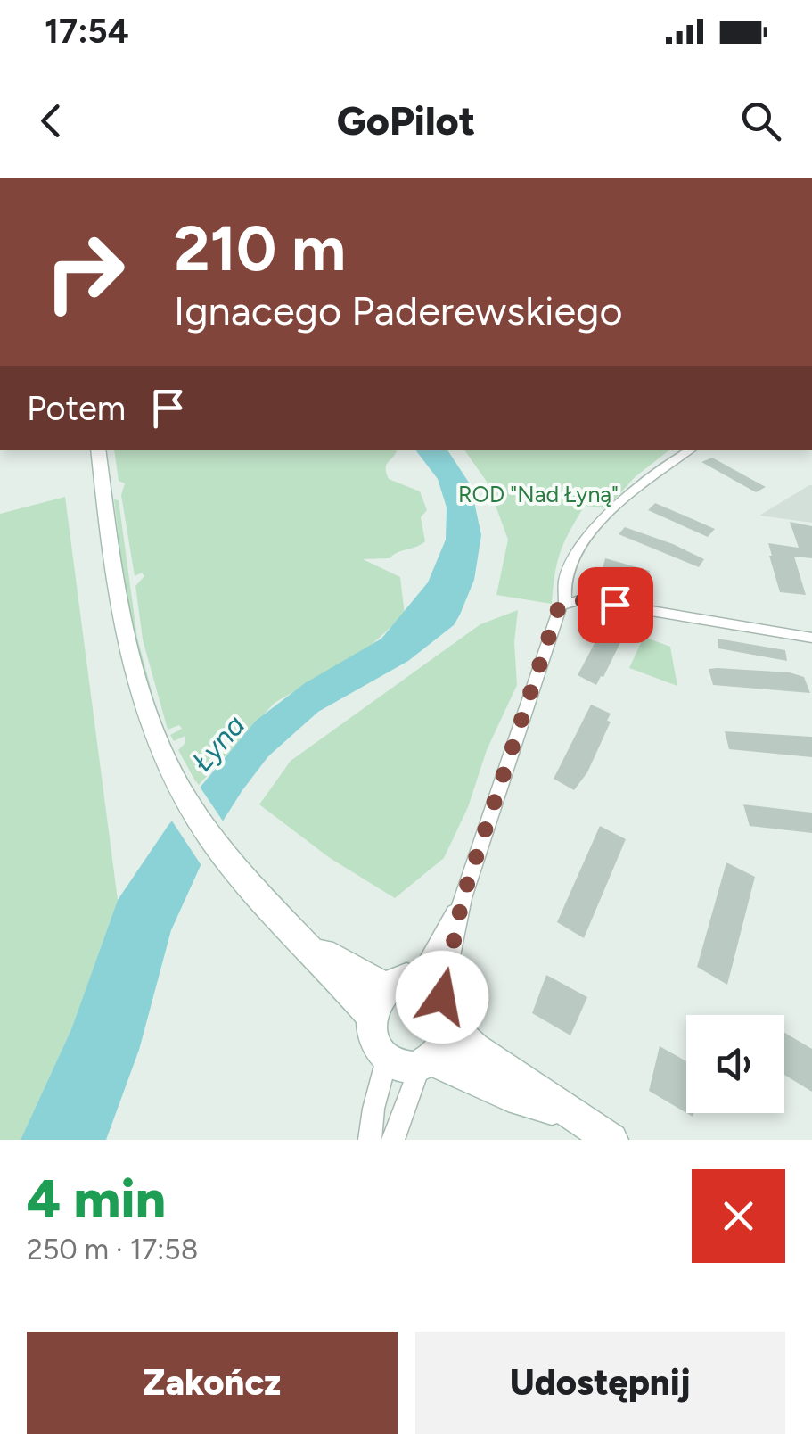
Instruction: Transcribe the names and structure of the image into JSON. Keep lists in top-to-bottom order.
{
  "water": ["Łyna"],
  "parks": ["ROD \"Nad Łyną\""],
  "page": {
    "status": "17:54",
    "header": "GoPilot",
    "turn": ["210 m", "Ignacego Paderewskiego"],
    "then": "Potem",
    "heading": ["4 min", "250 m · 17:58"],
    "buttons": ["Zakończ", "Udostępnij"]
  }
}
